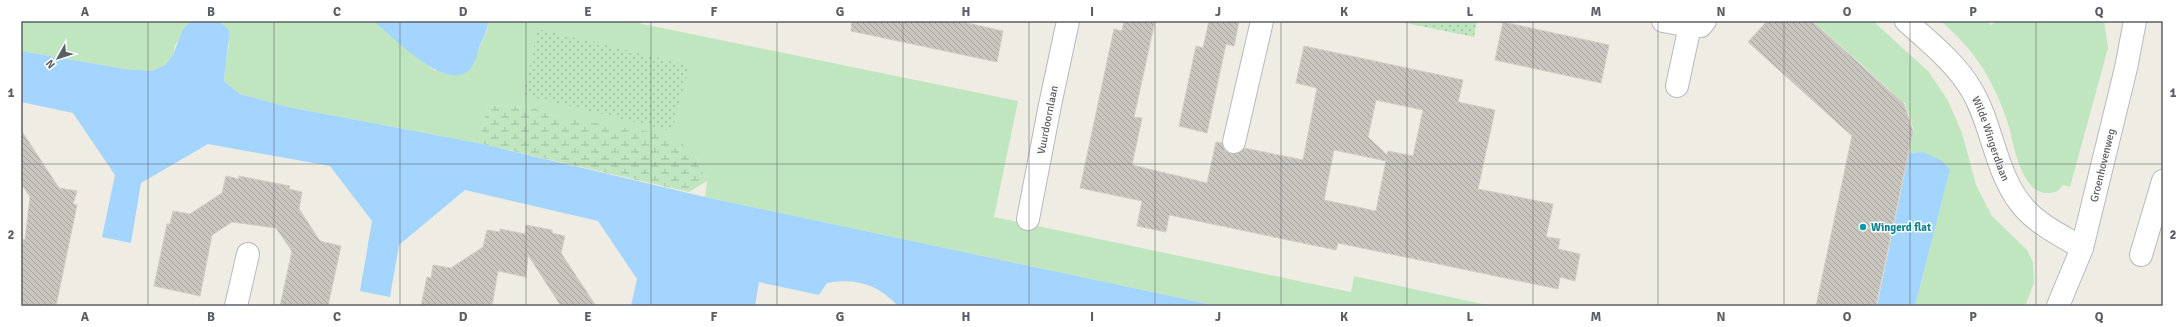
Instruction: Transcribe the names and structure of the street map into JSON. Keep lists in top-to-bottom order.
{
  "streets": {
    "street": ["Vuurdoornlaan", "Wilde Wingerdlaan", "Groenhovenweg"]
  },
  "crossings": [
    ["Wilde Wingerdlaan", "Groenhovenweg"]
  ],
  "places": ["Wingerd flat"],
  "north": "bottom left",
  "grid": {
    "columns": [
      "A",
      "B",
      "C",
      "D",
      "E",
      "F",
      "G",
      "H",
      "I",
      "J",
      "K",
      "L",
      "M",
      "N",
      "O",
      "P",
      "Q"
    ],
    "rows": ["1", "2"]
  }
}
